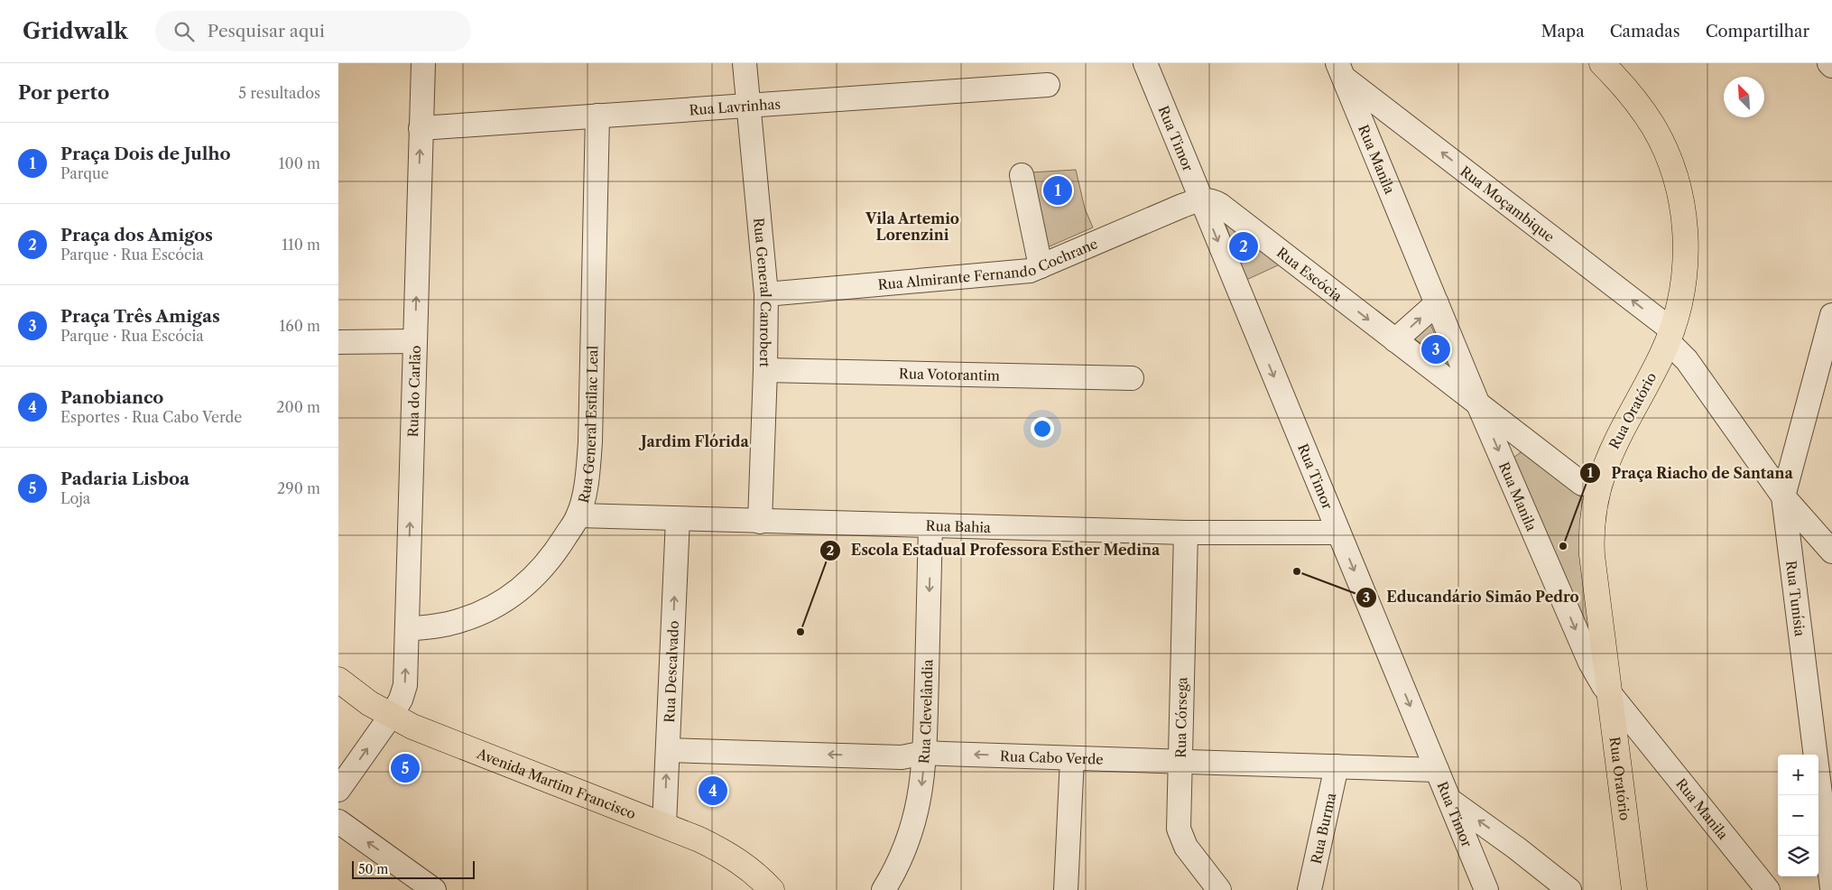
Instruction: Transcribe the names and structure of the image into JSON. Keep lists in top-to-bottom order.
{
  "streets": {
    "main road": ["Rua Oratório", "Avenida Martim Francisco"],
    "street": [
      "Rua Lavrinhas",
      "Rua Timor",
      "Rua Manila",
      "Rua Moçambique",
      "Rua Almirante Fernando Cochrane",
      "Rua Escócia",
      "Rua General Canrobert",
      "Rua Votorantim",
      "Rua do Carlão",
      "Rua General Estilac Leal",
      "Rua Bahia",
      "Rua Tunísia",
      "Rua Descalvado",
      "Rua Clevelândia",
      "Rua Córsega",
      "Rua Cabo Verde",
      "Rua Burma"
    ]
  },
  "crossings": [
    ["Rua Lavrinhas", "Rua General Canrobert"],
    ["Rua Lavrinhas", "Rua do Carlão"],
    ["Rua Lavrinhas", "Rua General Estilac Leal"],
    ["Rua Timor", "Rua Almirante Fernando Cochrane"],
    ["Rua Timor", "Rua Escócia"],
    ["Rua Timor", "Rua Bahia"],
    ["Rua Timor", "Rua Cabo Verde"],
    ["Rua Manila", "Rua Moçambique"],
    ["Rua Manila", "Rua Escócia"],
    ["Rua Manila", "Rua Oratório"],
    ["Rua Moçambique", "Rua Oratório"],
    ["Rua Moçambique", "Rua Tunísia"],
    ["Rua Almirante Fernando Cochrane", "Rua Escócia"],
    ["Rua Almirante Fernando Cochrane", "Rua General Canrobert"],
    ["Rua General Canrobert", "Rua Votorantim"],
    ["Rua General Canrobert", "Rua Bahia"],
    ["Rua do Carlão", "Rua General Estilac Leal"],
    ["Rua do Carlão", "Avenida Martim Francisco"],
    ["Rua General Estilac Leal", "Rua Bahia"],
    ["Rua Bahia", "Rua Descalvado"],
    ["Rua Bahia", "Rua Clevelândia"],
    ["Rua Bahia", "Rua Córsega"],
    ["Rua Descalvado", "Rua Cabo Verde"],
    ["Rua Descalvado", "Avenida Martim Francisco"],
    ["Rua Clevelândia", "Rua Cabo Verde"],
    ["Rua Córsega", "Rua Cabo Verde"],
    ["Rua Cabo Verde", "Rua Burma"]
  ],
  "one_way": [
    "Rua Timor",
    "Rua Moçambique",
    "Rua Escócia",
    "Rua do Carlão",
    "Rua Descalvado",
    "Rua Cabo Verde"
  ],
  "districts": ["Vila Artemio Lorenzini", "Jardim Flórida"],
  "places": ["Praça Riacho de Santana", "Educandário Simão Pedro", "Escola Estadual Professora Esther Medina"],
  "scale_bar": "50 m",
  "north": "top left",
  "page": {
    "header": "Gridwalk",
    "search": "Pesquisar aqui",
    "nav": ["Mapa", "Camadas", "Compartilhar"],
    "heading": ["Por perto", "5 resultados"],
    "list": [
      {
        "mark": "1",
        "name": "Praça Dois de Julho",
        "note": "Parque",
        "value": "100 m"
      },
      {
        "mark": "2",
        "name": "Praça dos Amigos",
        "note": "Parque · Rua Escócia",
        "value": "110 m"
      },
      {
        "mark": "3",
        "name": "Praça Três Amigas",
        "note": "Parque · Rua Escócia",
        "value": "160 m"
      },
      {
        "mark": "4",
        "name": "Panobianco",
        "note": "Esportes · Rua Cabo Verde",
        "value": "200 m"
      },
      {
        "mark": "5",
        "name": "Padaria Lisboa",
        "note": "Loja",
        "value": "290 m"
      }
    ],
    "pins": [
      "1",
      "2",
      "3",
      "5",
      "4"
    ],
    "map_buttons": ["+", "−"],
    "scale": "50 m"
  }
}
